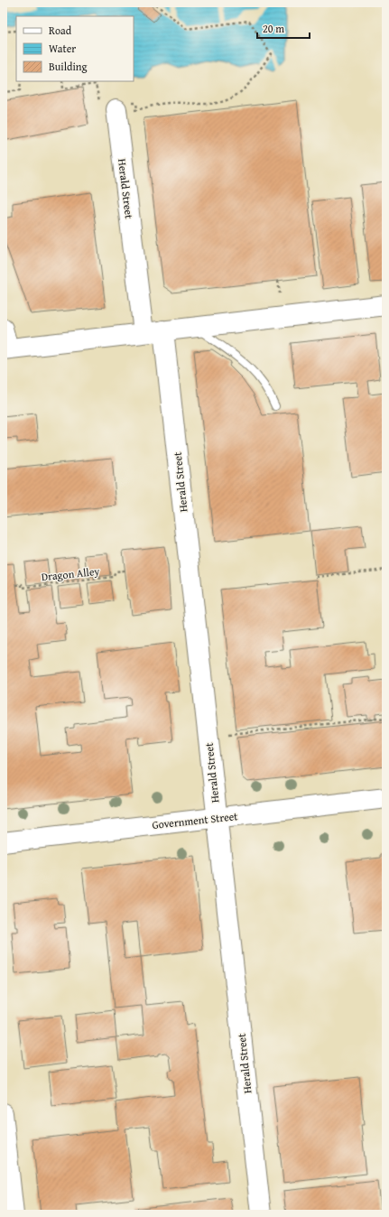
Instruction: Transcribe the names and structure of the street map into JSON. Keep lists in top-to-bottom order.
{
  "streets": {
    "street": ["Herald Street", "Government Street"],
    "path": ["Dragon Alley"]
  },
  "crossings": [
    ["Herald Street", "Government Street"]
  ],
  "legend": ["Road", "Water", "Building"],
  "scale_bar": "20 m"
}
